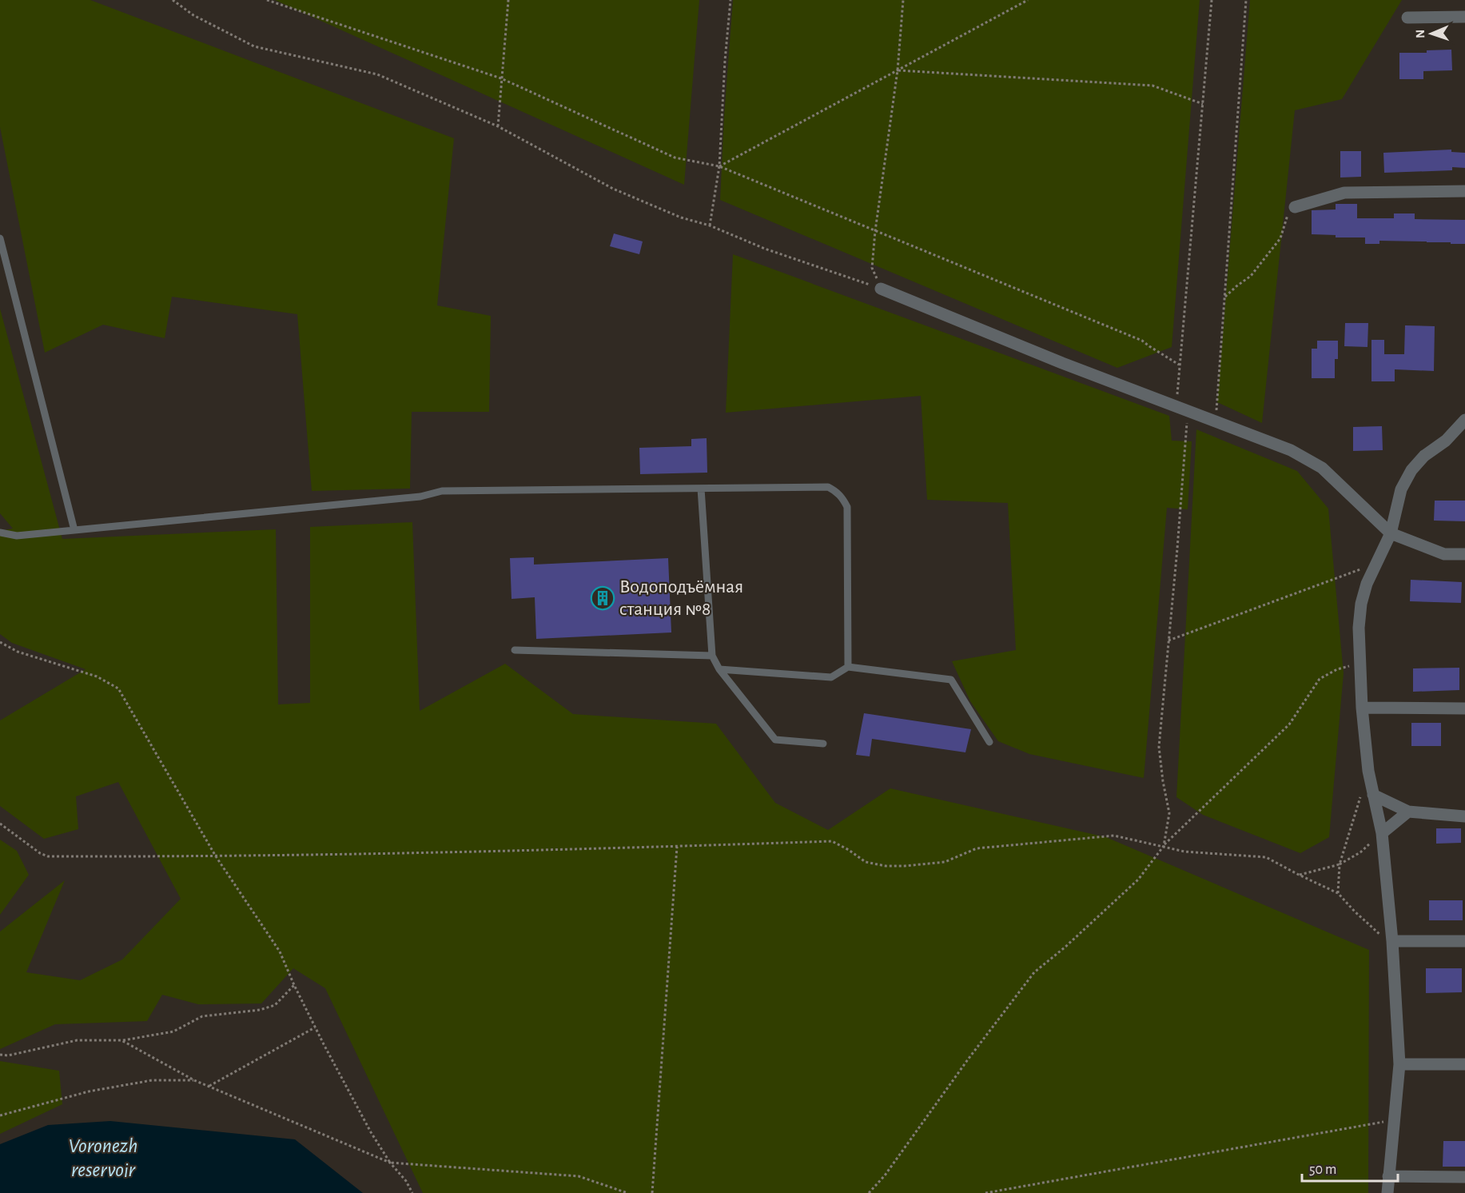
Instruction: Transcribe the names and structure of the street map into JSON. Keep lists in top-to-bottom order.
{
  "water": ["Voronezh reservoir"],
  "places": {
    "building": ["Водоподъёмная станция №8"]
  },
  "scale_bar": "50 m",
  "north": "left"
}
